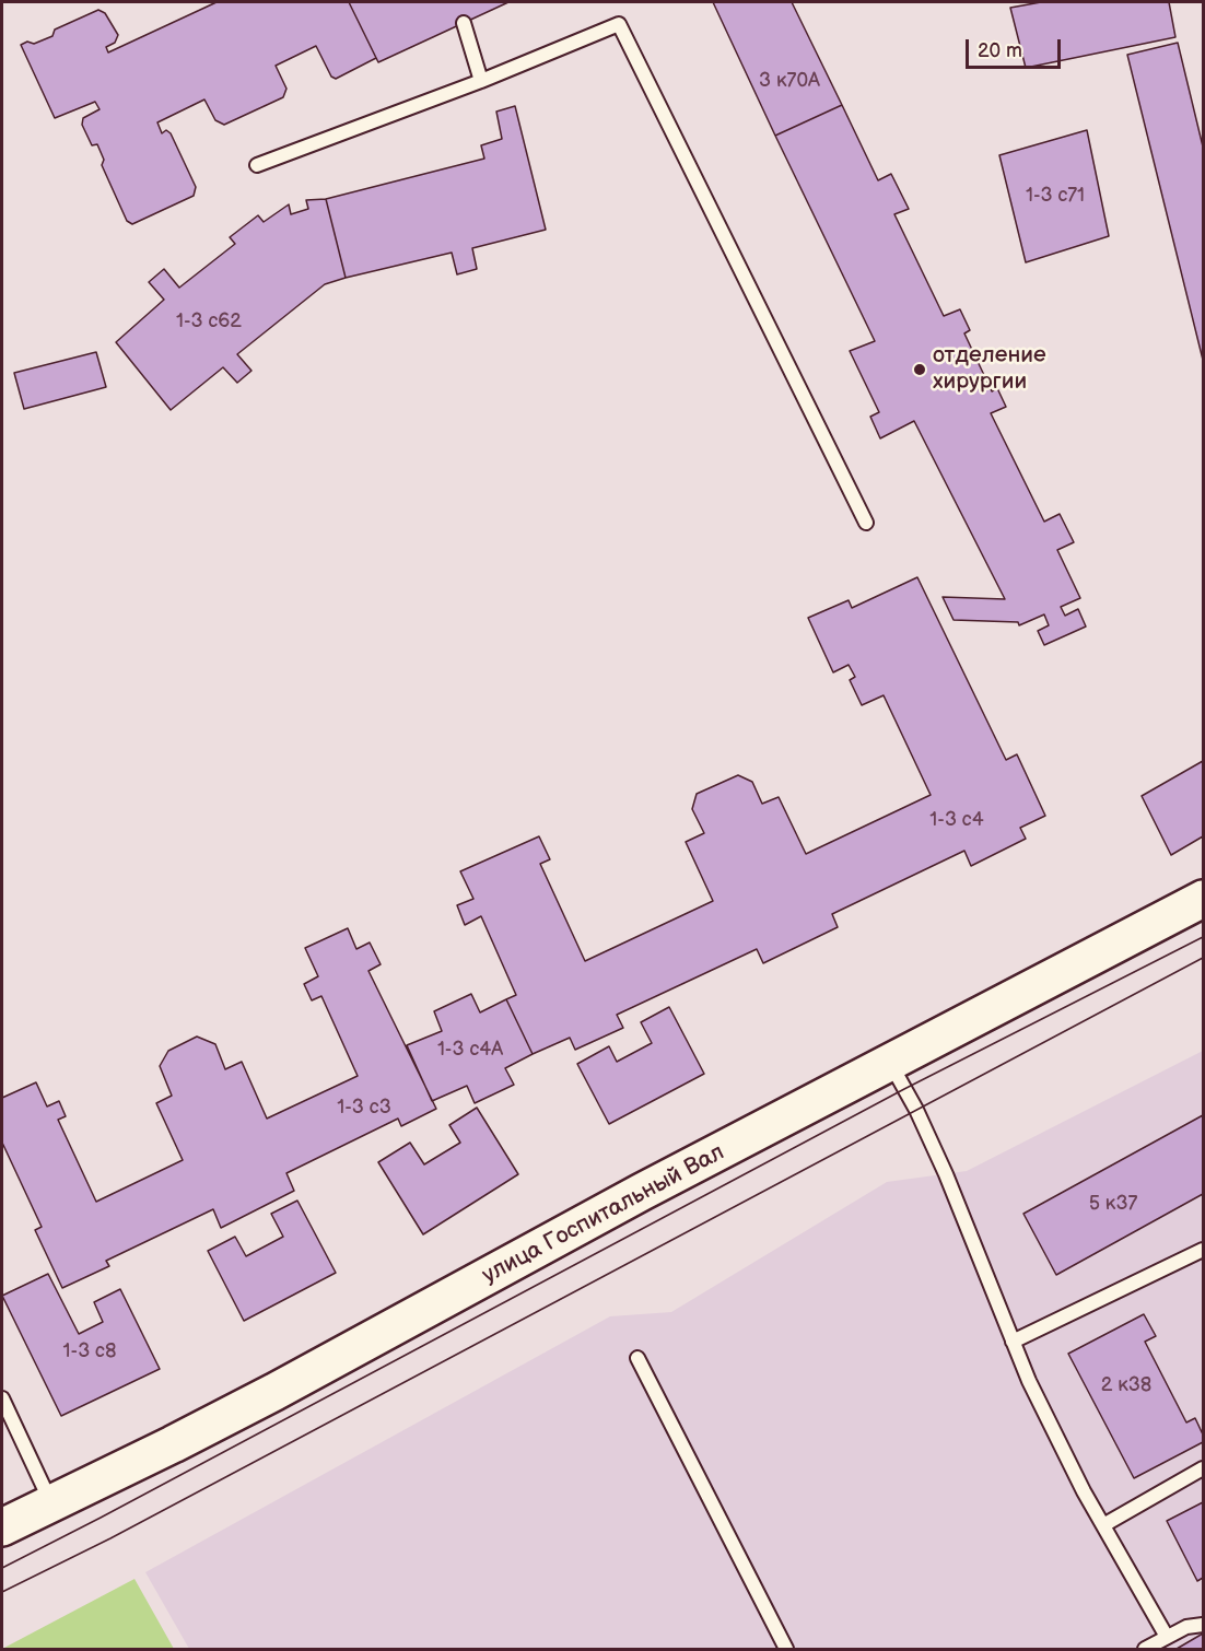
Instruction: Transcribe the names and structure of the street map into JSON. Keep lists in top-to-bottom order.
{
  "streets": {
    "main road": ["улица Госпитальный Вал"]
  },
  "places": ["отделение хирургии"],
  "house_numbers": [
    "3 к70А",
    "1-3 с71",
    "1-3 с62",
    "1-3 с4",
    "1-3 с4А",
    "1-3 с3",
    "5 к37",
    "1-3 с8",
    "2 к38"
  ],
  "scale_bar": "20 m"
}
